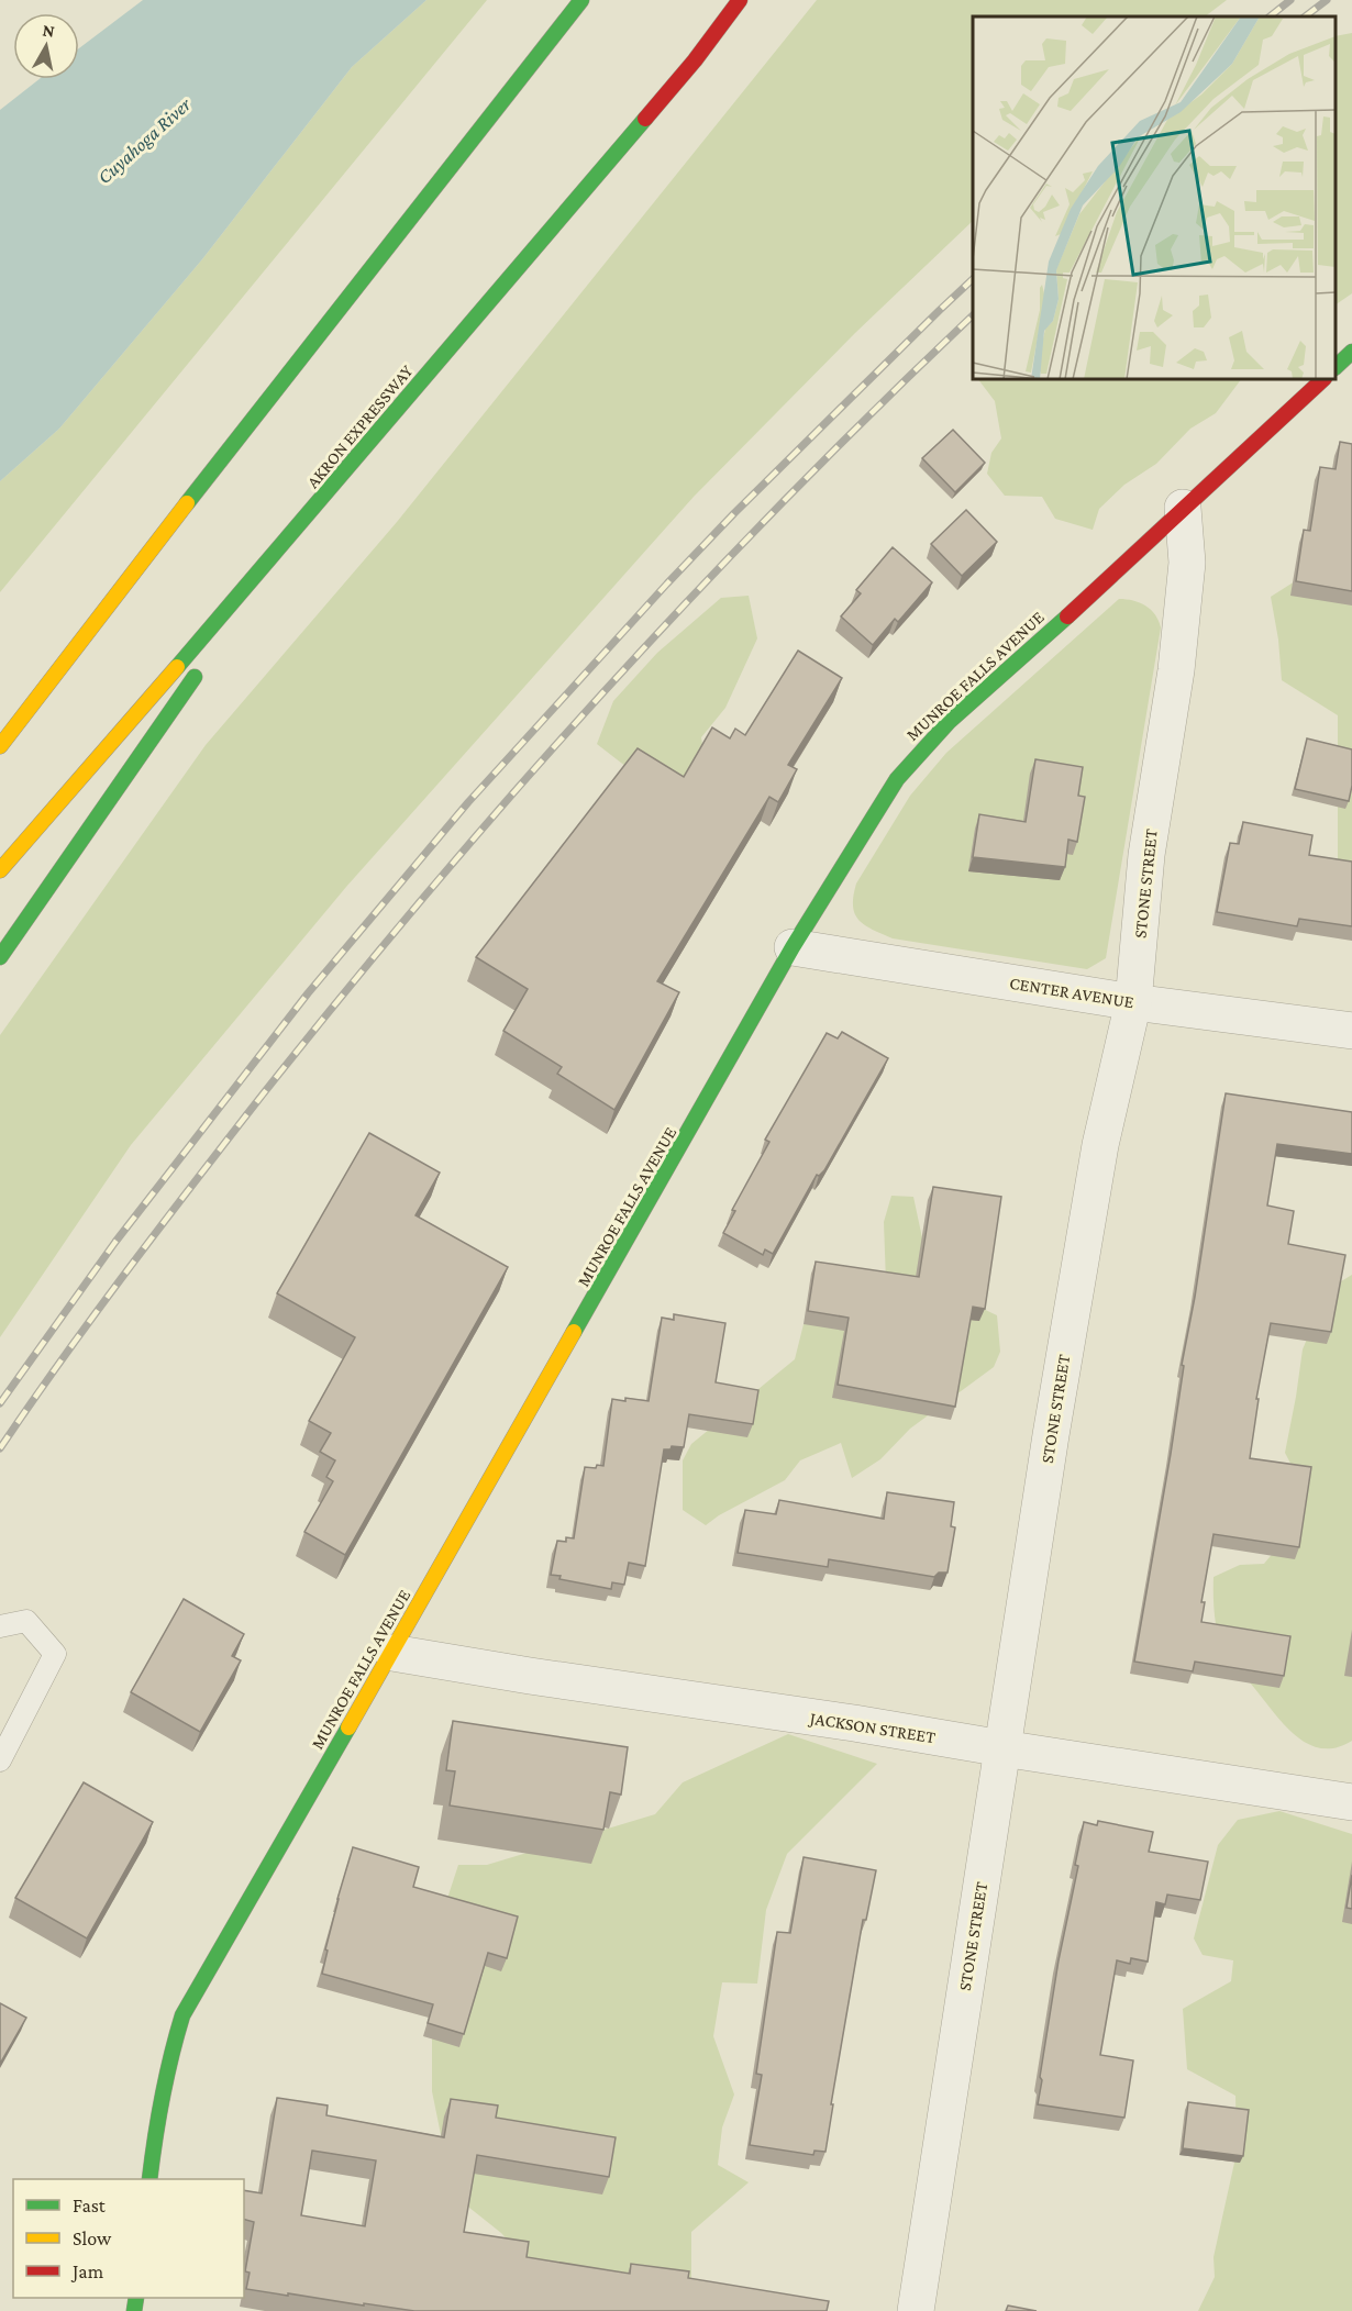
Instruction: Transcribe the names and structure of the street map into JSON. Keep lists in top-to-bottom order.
{
  "streets": {
    "main road": ["AKRON EXPRESSWAY", "MUNROE FALLS AVENUE"],
    "street": ["STONE STREET", "CENTER AVENUE", "JACKSON STREET"]
  },
  "crossings": [
    ["MUNROE FALLS AVENUE", "STONE STREET"],
    ["MUNROE FALLS AVENUE", "CENTER AVENUE"],
    ["MUNROE FALLS AVENUE", "JACKSON STREET"],
    ["STONE STREET", "CENTER AVENUE"],
    ["STONE STREET", "JACKSON STREET"]
  ],
  "water": ["Cuyahoga River"],
  "legend": ["Fast", "Slow", "Jam"],
  "north": "top"
}
